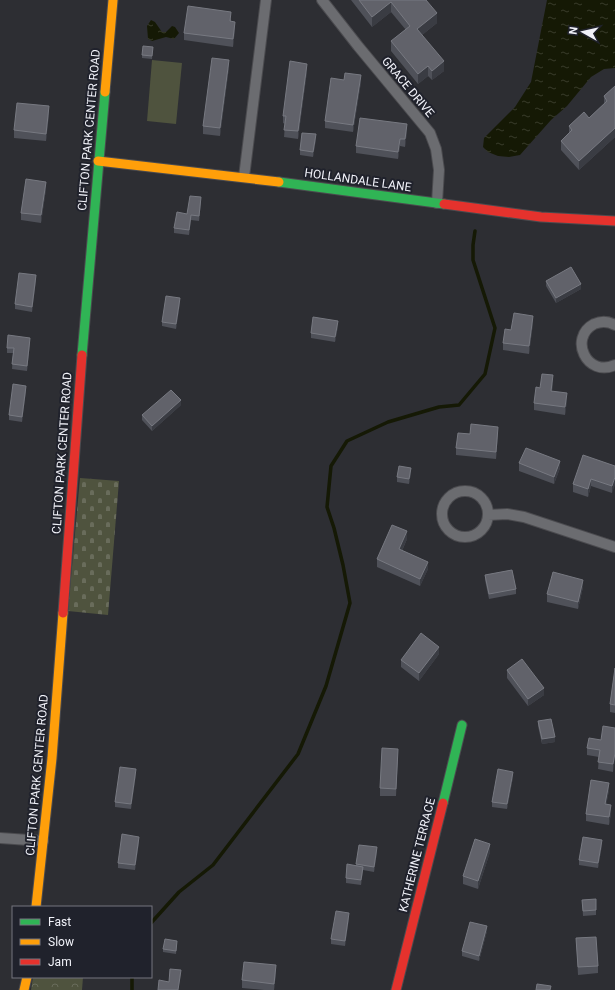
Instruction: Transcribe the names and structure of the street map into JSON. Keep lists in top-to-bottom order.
{
  "streets": {
    "street": [
      "GRACE DRIVE",
      "CLIFTON PARK CENTER ROAD",
      "HOLLANDALE LANE",
      "KATHERINE TERRACE"
    ]
  },
  "crossings": [
    ["GRACE DRIVE", "HOLLANDALE LANE"],
    ["CLIFTON PARK CENTER ROAD", "HOLLANDALE LANE"]
  ],
  "legend": ["Fast", "Slow", "Jam"],
  "north": "left"
}
